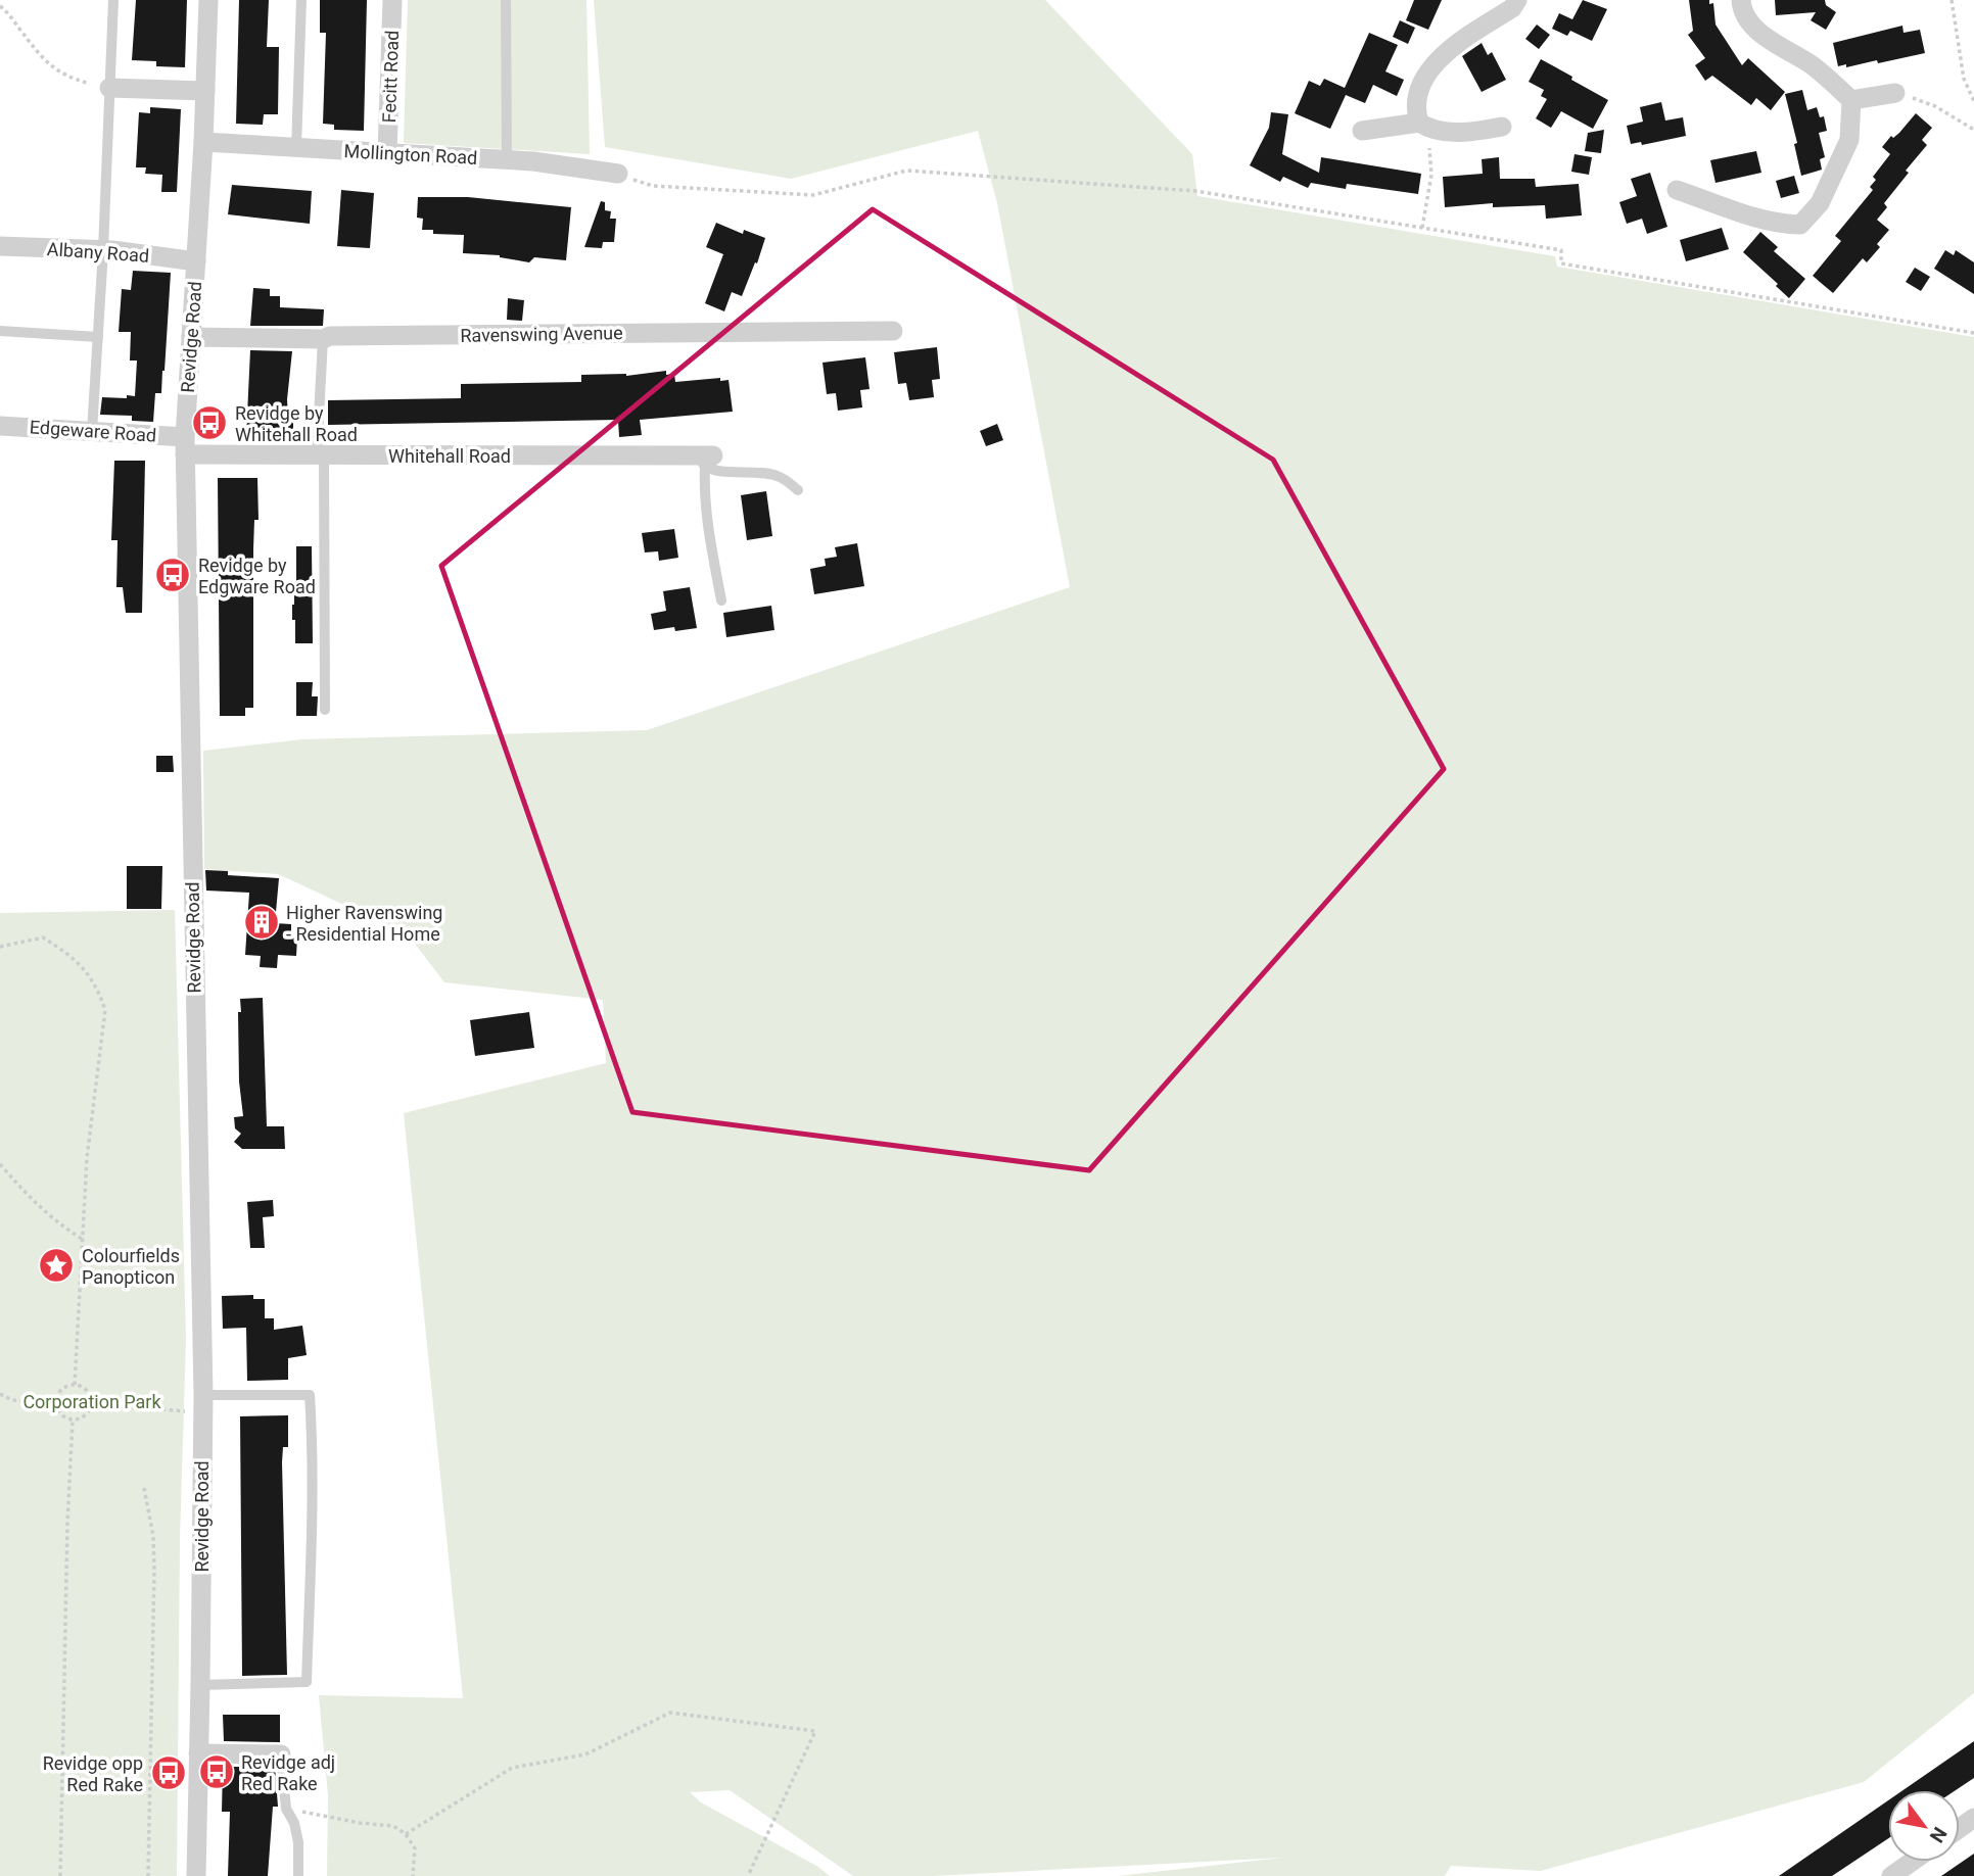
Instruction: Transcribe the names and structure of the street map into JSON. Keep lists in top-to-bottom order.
{
  "streets": {
    "street": [
      "Fecitt Road",
      "Mollington Road",
      "Albany Road",
      "Ravenswing Avenue",
      "Revidge Road",
      "Edgeware Road",
      "Whitehall Road"
    ]
  },
  "crossings": [
    ["Fecitt Road", "Mollington Road"],
    ["Mollington Road", "Revidge Road"],
    ["Albany Road", "Revidge Road"],
    ["Ravenswing Avenue", "Revidge Road"],
    ["Revidge Road", "Edgeware Road"],
    ["Revidge Road", "Whitehall Road"],
    ["Edgeware Road", "Whitehall Road"]
  ],
  "parks": ["Corporation Park"],
  "places": {
    "bus stop": [
      "Revidge by Whitehall Road",
      "Revidge by Edgware Road",
      "Revidge adj Red Rake",
      "Revidge opp Red Rake"
    ],
    "building": ["Higher Ravenswing - Residential Home"],
    "place": ["Colourfields Panopticon"]
  },
  "north": "bottom right"
}
